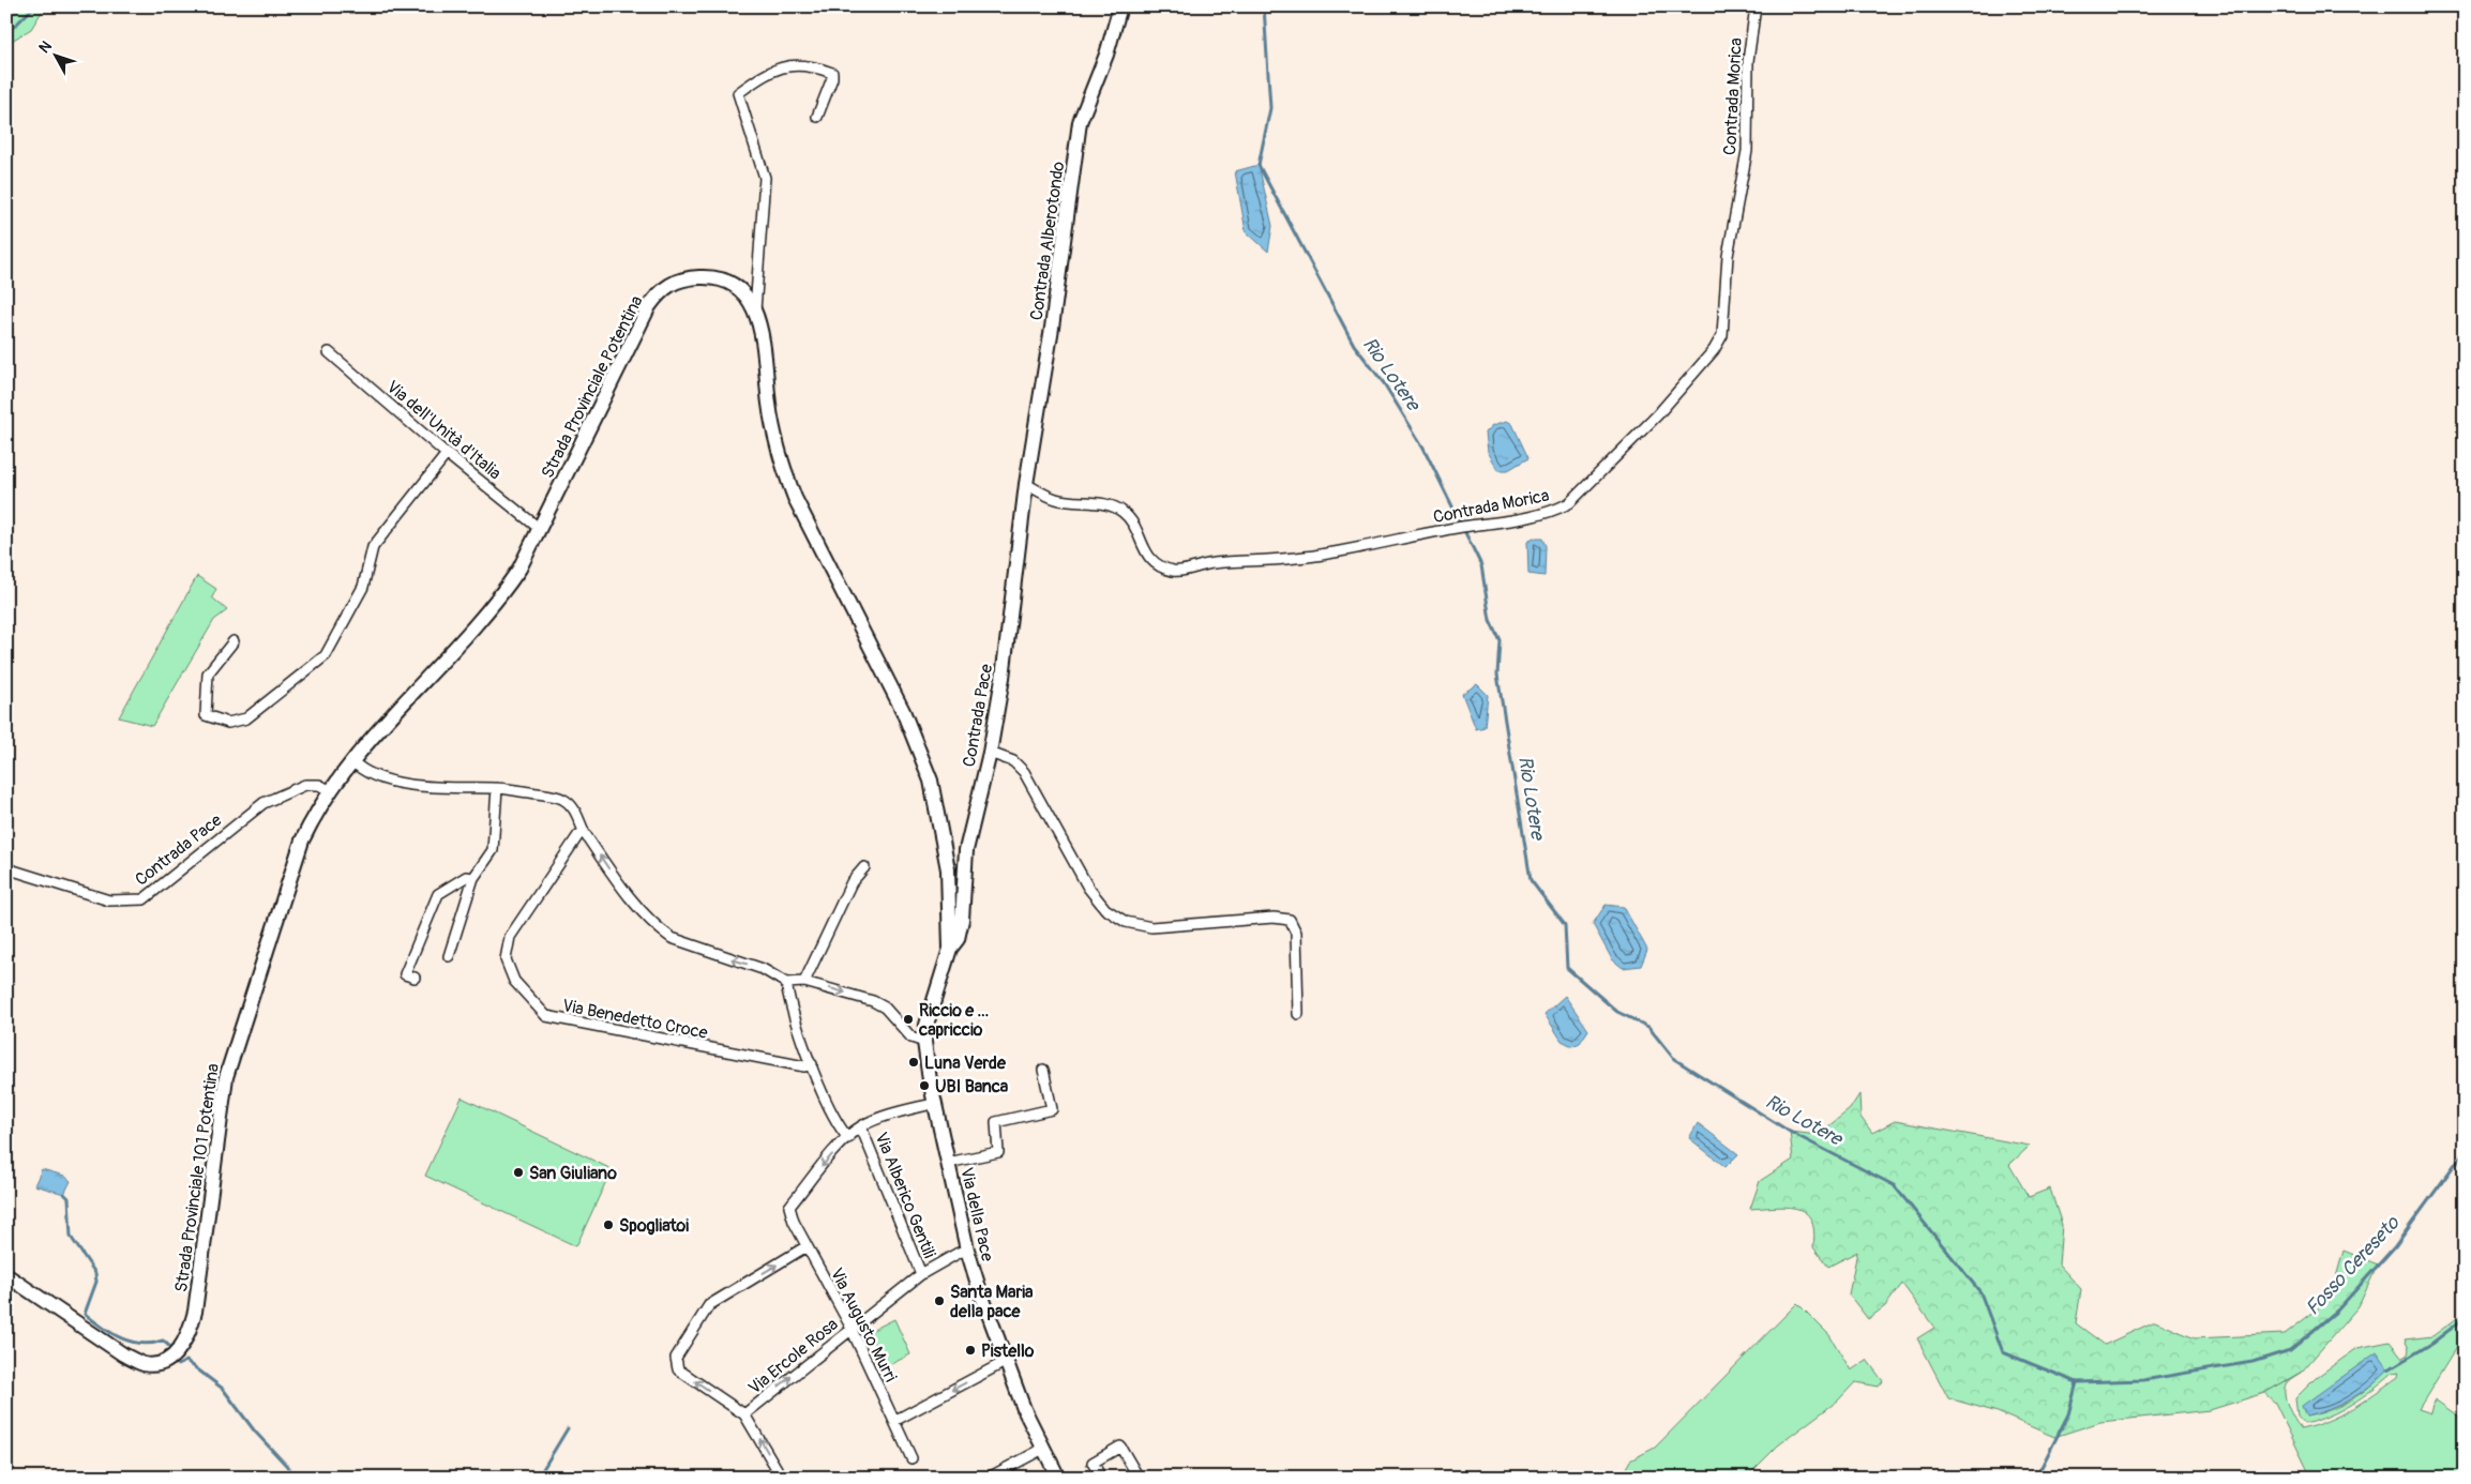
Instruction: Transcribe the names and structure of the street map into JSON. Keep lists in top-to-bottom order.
{
  "streets": {
    "main road": [
      "Contrada Alberotondo",
      "Strada Provinciale Potentina",
      "Contrada Pace",
      "Strada Provinciale 101 Potentina",
      "Via della Pace"
    ],
    "street": [
      "Contrada Morica",
      "Via dell'Unità d'Italia",
      "Via Benedetto Croce",
      "Via Alberico Gentili",
      "Via Augusto Murri",
      "Via Ercole Rosa"
    ]
  },
  "crossings": [
    ["Contrada Morica", "Contrada Alberotondo"],
    ["Contrada Morica", "Contrada Pace"],
    ["Contrada Alberotondo", "Contrada Pace"],
    ["Strada Provinciale Potentina", "Via dell'Unità d'Italia"],
    ["Strada Provinciale Potentina", "Contrada Pace"],
    ["Strada Provinciale Potentina", "Strada Provinciale 101 Potentina"],
    ["Strada Provinciale Potentina", "Via della Pace"],
    ["Contrada Pace", "Strada Provinciale 101 Potentina"],
    ["Contrada Pace", "Via della Pace"],
    ["Via Alberico Gentili", "Via Ercole Rosa"],
    ["Via della Pace", "Via Ercole Rosa"],
    ["Via Augusto Murri", "Via Ercole Rosa"]
  ],
  "one_way": ["Via Ercole Rosa"],
  "water": ["Rio Lotere", "Fosso Cereseto"],
  "places": [
    "Riccio e ... capriccio",
    "Luna Verde",
    "UBI Banca",
    "San Giuliano",
    "Spogliatoi",
    "Santa Maria della pace",
    "Pistello"
  ],
  "north": "top left"
}
